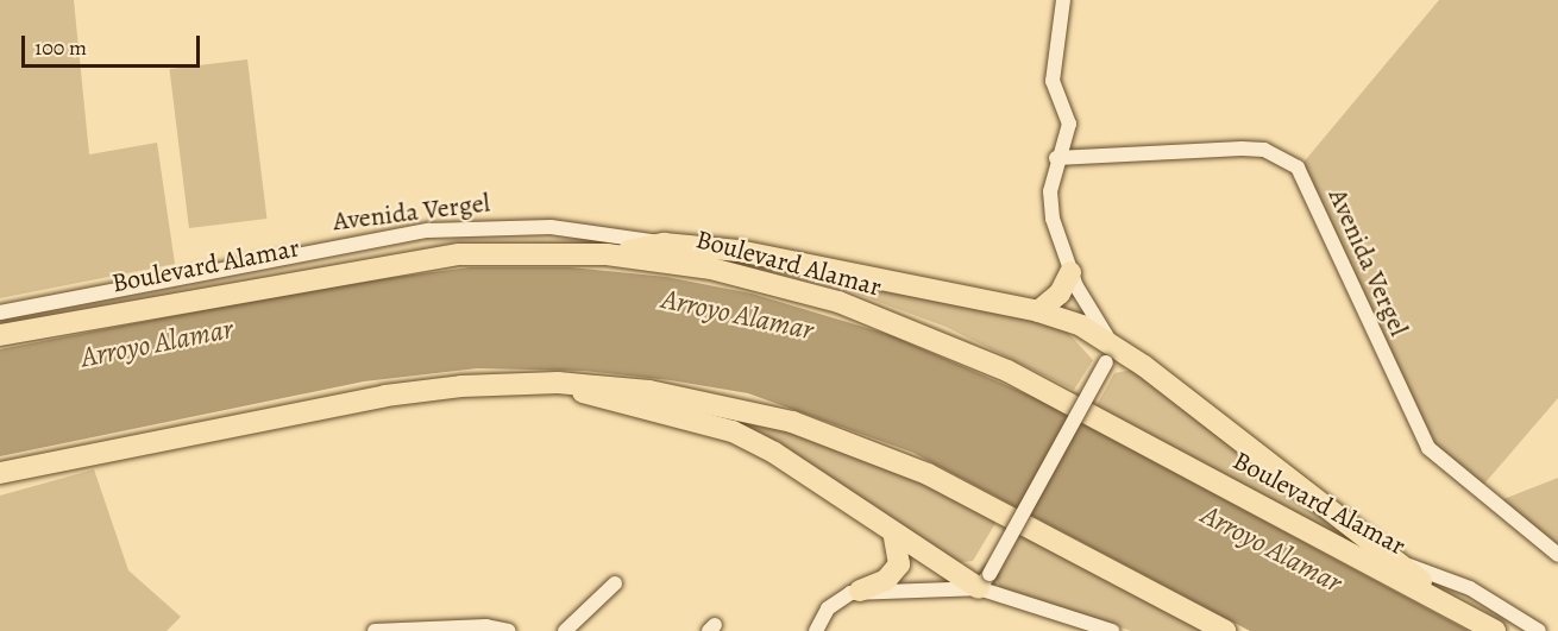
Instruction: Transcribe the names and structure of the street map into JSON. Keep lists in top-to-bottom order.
{
  "streets": {
    "highway": ["Boulevard Alamar"],
    "street": ["Avenida Vergel"]
  },
  "water": ["Arroyo Alamar"],
  "scale_bar": "100 m"
}
